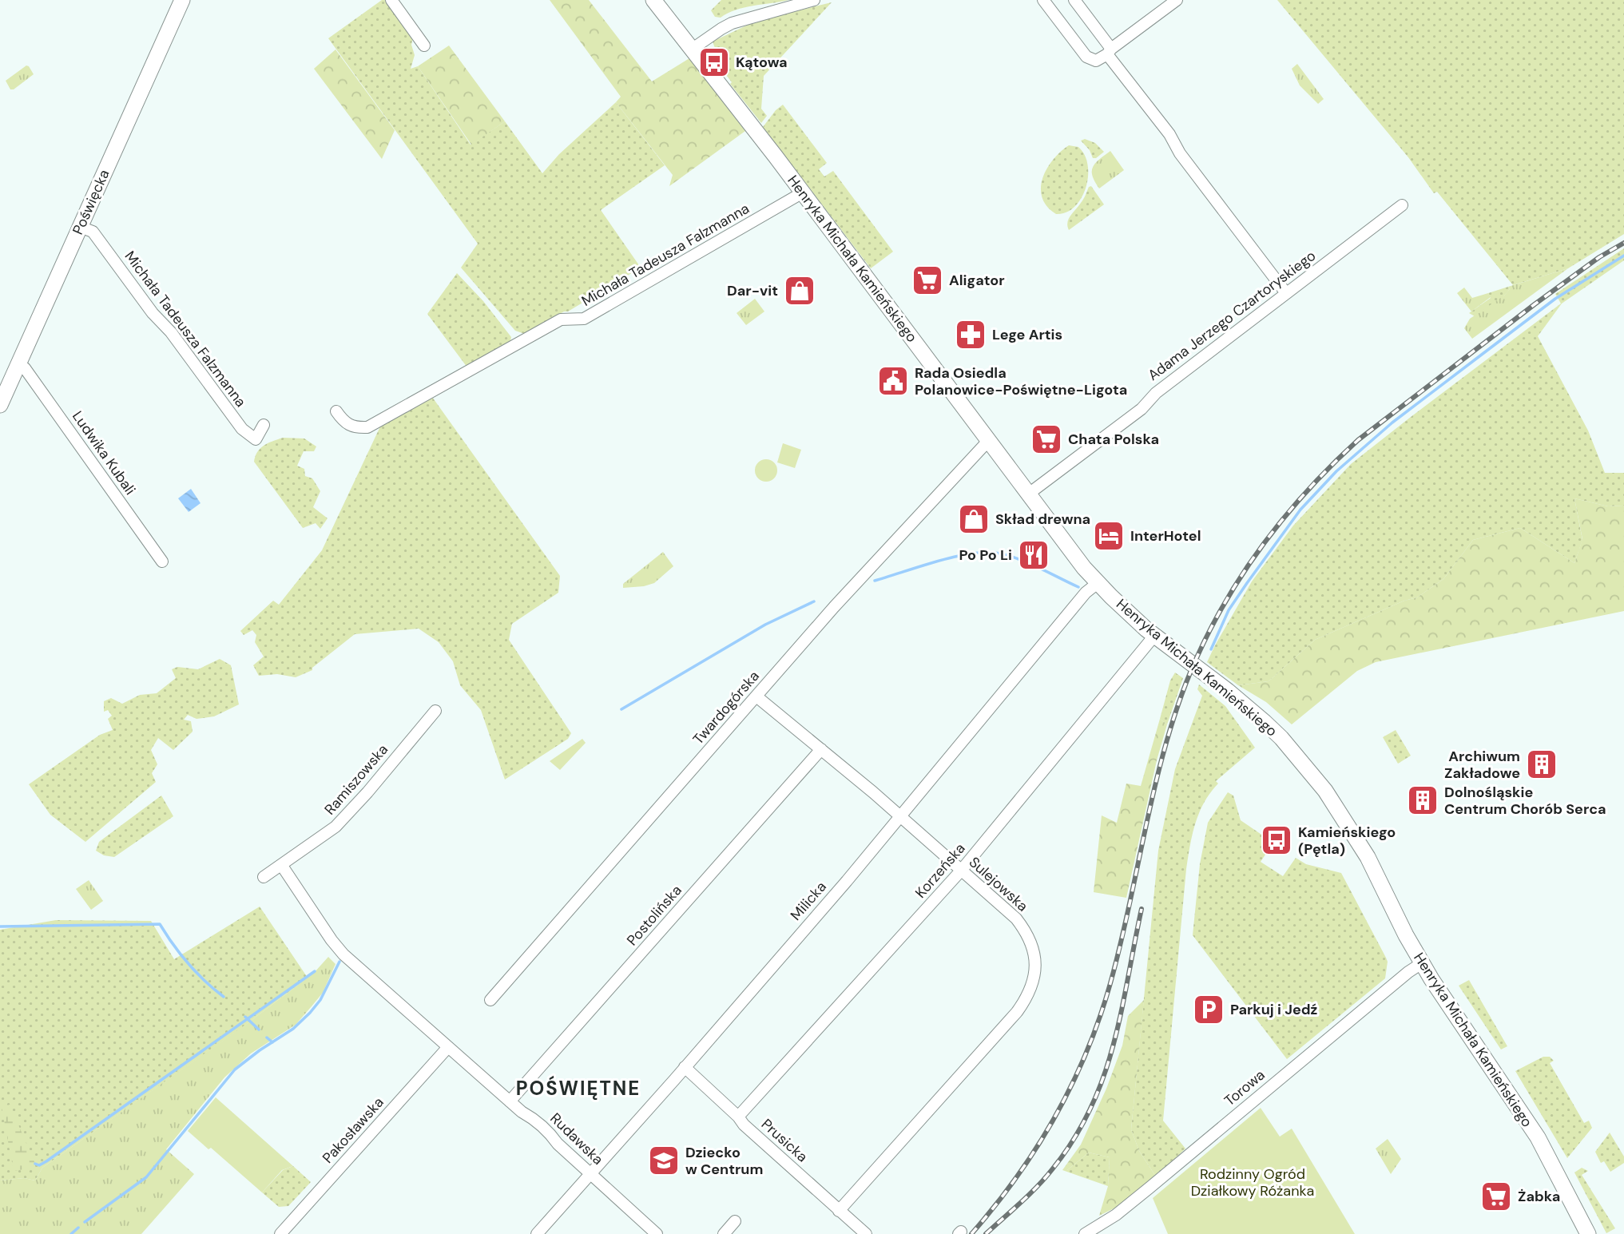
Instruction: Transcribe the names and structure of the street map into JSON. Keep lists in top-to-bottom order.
{
  "streets": {
    "street": [
      "Poświęcka",
      "Michała Tadeusza Falzmanna",
      "Henryka Michała Kamieńskiego",
      "Adama Jerzego Czartoryskiego",
      "Ludwika Kubali",
      "Twardogórska",
      "Ramiszowska",
      "Korzeńska",
      "Sulejowska",
      "Milicka",
      "Postolińska",
      "Torowa",
      "Pakosławska",
      "Rudawska",
      "Prusicka"
    ]
  },
  "crossings": [
    ["Poświęcka", "Michała Tadeusza Falzmanna"],
    ["Poświęcka", "Ludwika Kubali"],
    ["Michała Tadeusza Falzmanna", "Henryka Michała Kamieńskiego"],
    ["Henryka Michała Kamieńskiego", "Adama Jerzego Czartoryskiego"],
    ["Henryka Michała Kamieńskiego", "Twardogórska"],
    ["Henryka Michała Kamieńskiego", "Korzeńska"],
    ["Henryka Michała Kamieńskiego", "Milicka"],
    ["Henryka Michała Kamieńskiego", "Torowa"],
    ["Twardogórska", "Sulejowska"],
    ["Ramiszowska", "Rudawska"],
    ["Korzeńska", "Sulejowska"],
    ["Korzeńska", "Prusicka"],
    ["Sulejowska", "Milicka"],
    ["Sulejowska", "Postolińska"],
    ["Sulejowska", "Prusicka"],
    ["Milicka", "Rudawska"],
    ["Milicka", "Prusicka"],
    ["Postolińska", "Rudawska"],
    ["Pakosławska", "Rudawska"]
  ],
  "districts": ["POŚWIĘTNE"],
  "parks": ["Rodzinny Ogród Działkowy Różanka"],
  "places": {
    "bus stop": ["Kątowa", "Kamieńskiego (Pętla)"],
    "supermarket": ["Aligator", "Chata Polska", "Żabka"],
    "shop": ["Dar-vit", "Skład drewna"],
    "pharmacy": ["Lege Artis"],
    "public building": ["Rada Osiedla Polanowice-Poświętne-Ligota"],
    "hotel": ["InterHotel"],
    "restaurant": ["Po Po Li"],
    "building": ["Archiwum Zakładowe", "Dolnośląskie Centrum Chorób Serca"],
    "parking": ["Parkuj i Jedź"],
    "school or university": ["Dziecko w Centrum"]
  }
}
